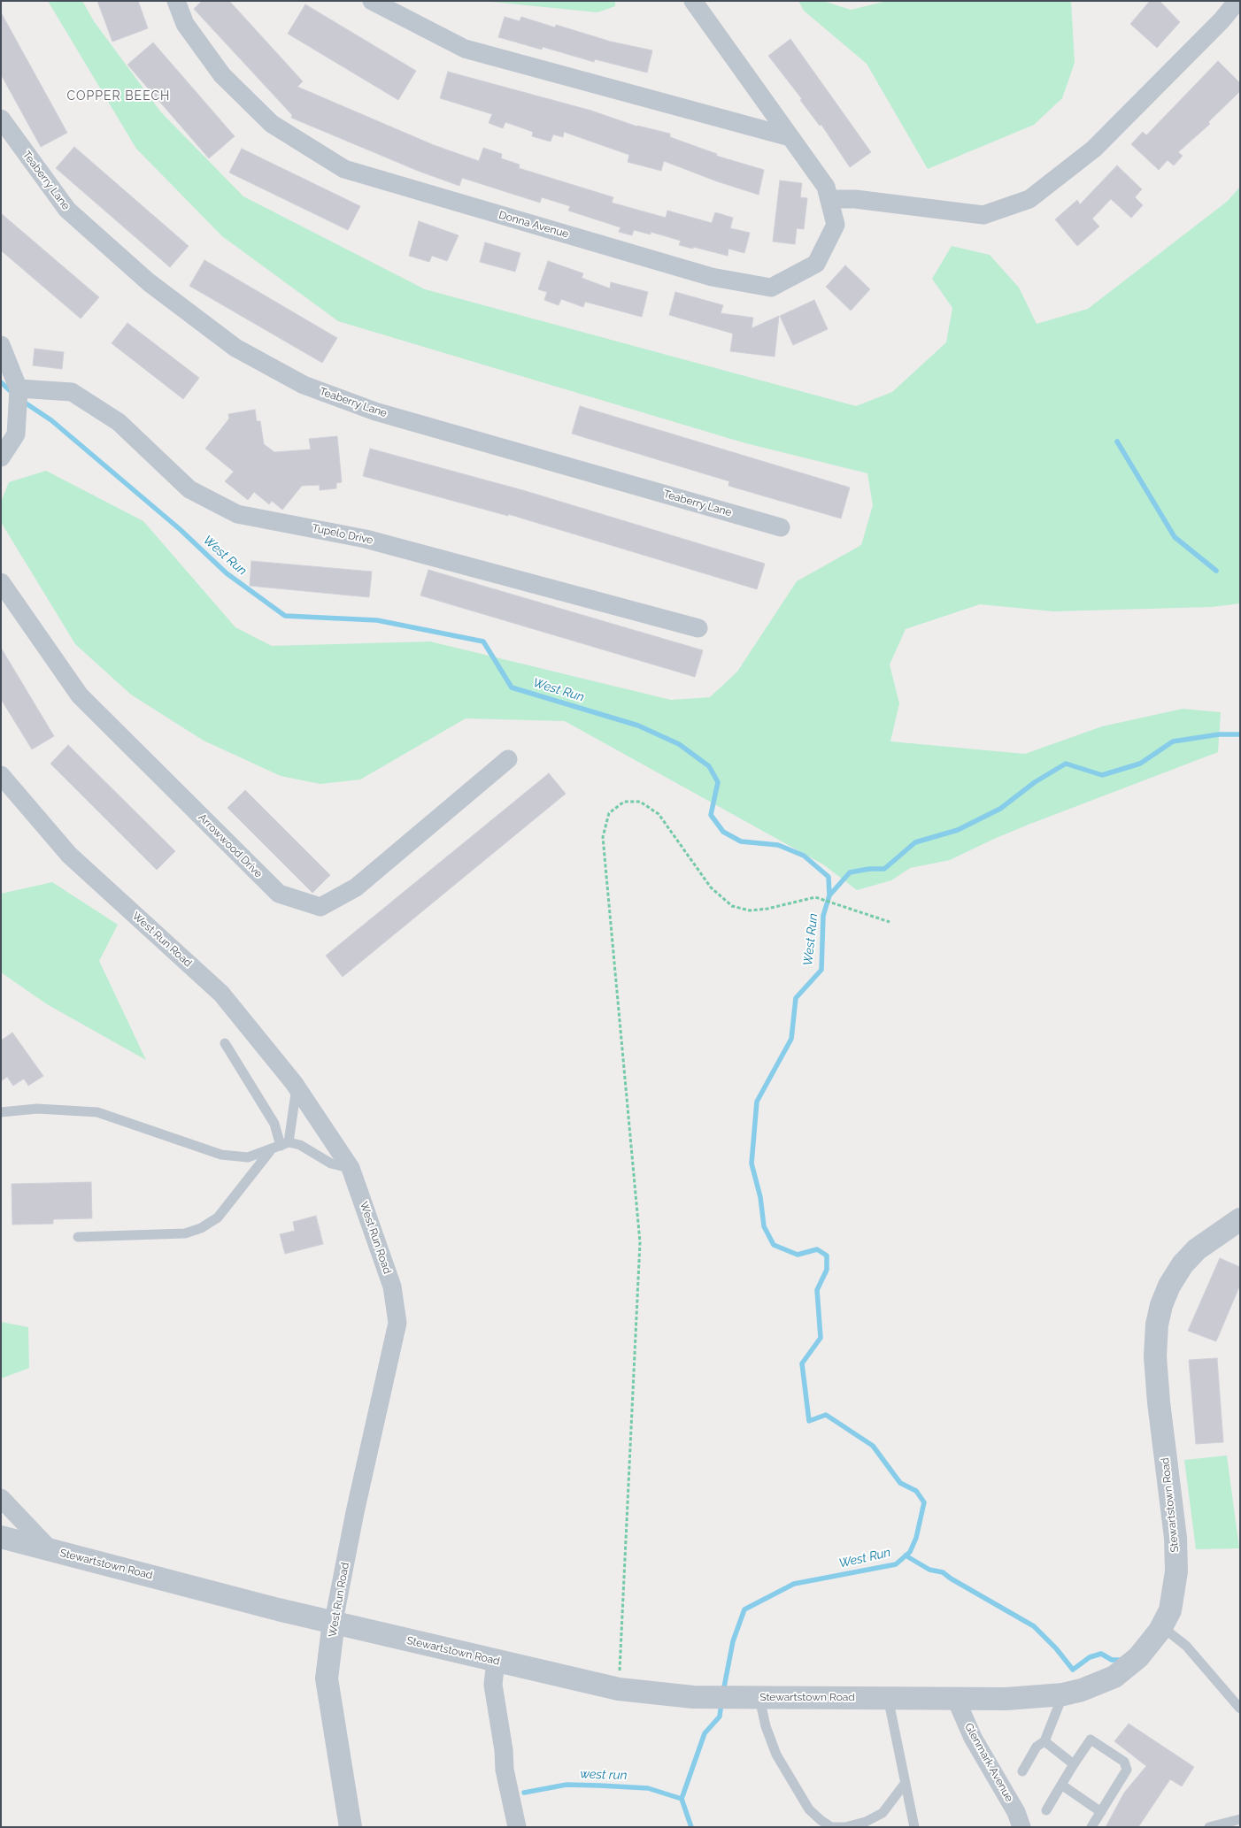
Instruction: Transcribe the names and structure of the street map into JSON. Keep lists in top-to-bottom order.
{
  "streets": {
    "street": [
      "Teaberry Lane",
      "Donna Avenue",
      "Tupelo Drive",
      "Arrowwood Drive",
      "West Run Road",
      "Stewartstown Road",
      "Glenmark Avenue"
    ]
  },
  "crossings": [
    ["West Run Road", "Stewartstown Road"],
    ["Stewartstown Road", "Glenmark Avenue"]
  ],
  "districts": ["COPPER BEECH"],
  "water": ["West Run", "west run"]
}
